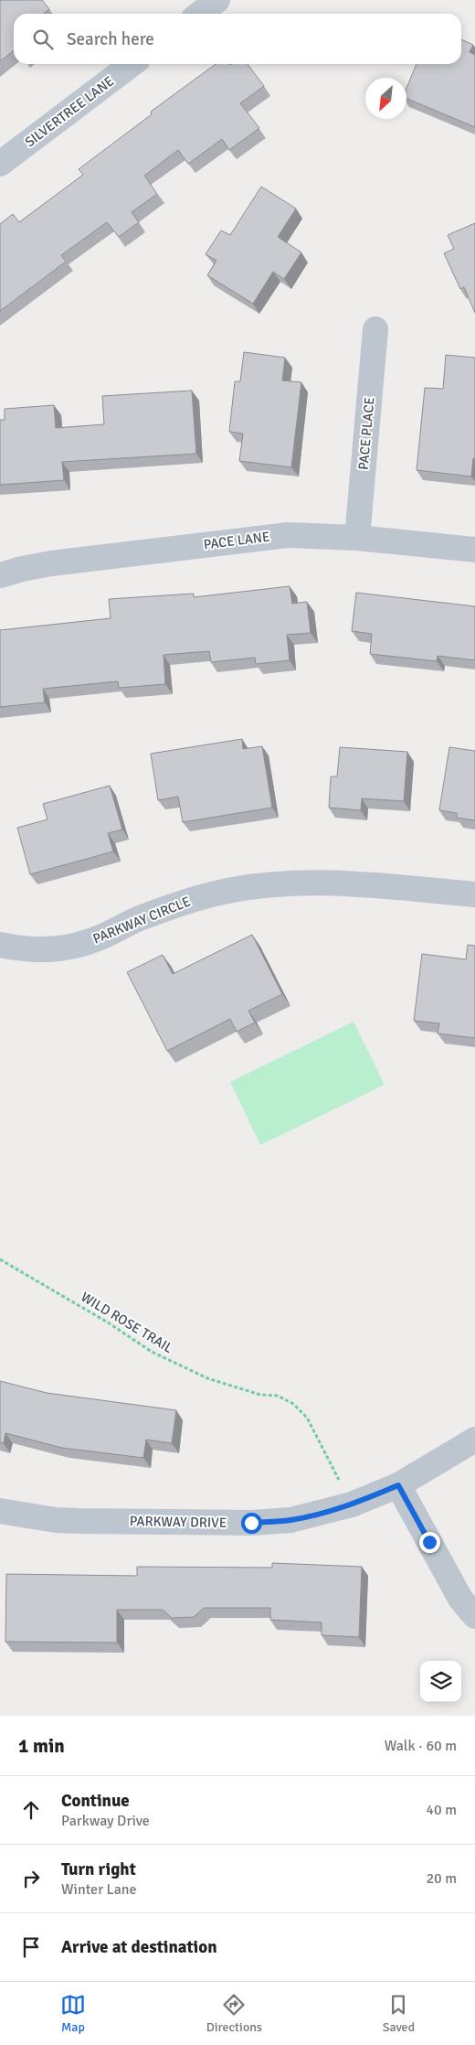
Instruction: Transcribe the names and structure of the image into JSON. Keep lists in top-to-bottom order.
{
  "streets": {
    "street": [
      "SILVERTREE LANE",
      "PACE PLACE",
      "PACE LANE",
      "PARKWAY CIRCLE",
      "PARKWAY DRIVE"
    ],
    "path": ["WILD ROSE TRAIL"]
  },
  "crossings": [
    ["PACE PLACE", "PACE LANE"],
    ["WILD ROSE TRAIL", "PARKWAY DRIVE"]
  ],
  "north": "bottom left",
  "page": {
    "search": "Search here",
    "heading": ["1 min", "Walk · 60 m"],
    "list": [
      ["Continue", "Parkway Drive", "40 m"],
      ["Turn right", "Winter Lane", "20 m"],
      "Arrive at destination"
    ],
    "nav": ["Map", "Directions", "Saved"]
  }
}
